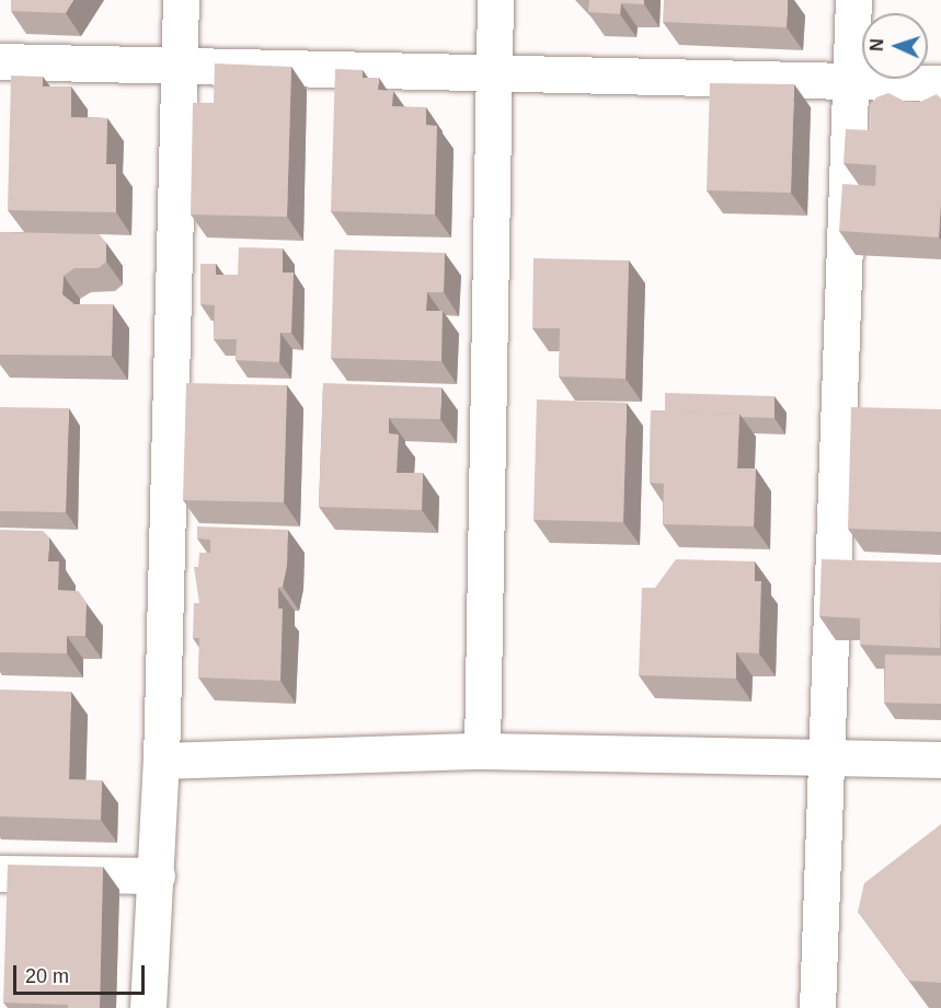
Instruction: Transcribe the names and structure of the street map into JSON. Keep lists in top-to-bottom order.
{
  "scale_bar": "20 m",
  "north": "left"
}
